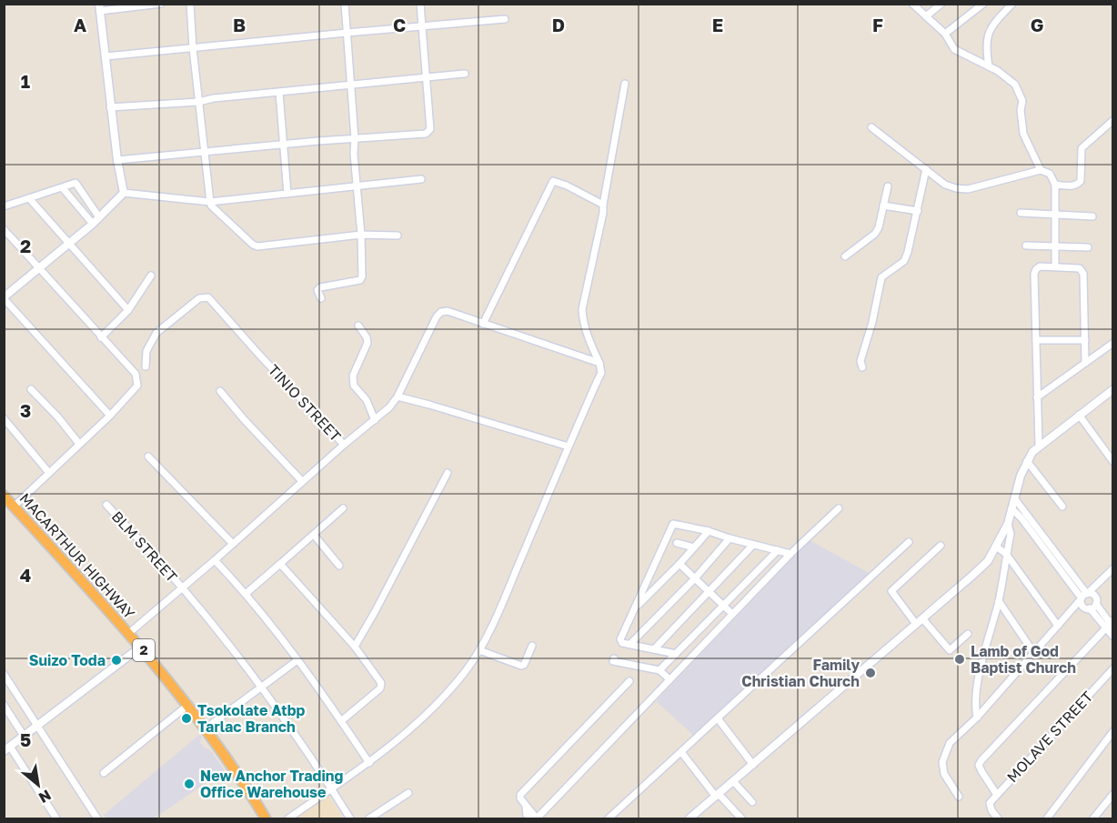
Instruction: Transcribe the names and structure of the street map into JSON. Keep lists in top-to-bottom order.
{
  "streets": {
    "highway": ["MACARTHUR HIGHWAY", "2"],
    "street": ["TINIO STREET", "BLM STREET", "MOLAVE STREET"]
  },
  "crossings": [
    ["TINIO STREET", "BLM STREET"],
    ["TINIO STREET", "MACARTHUR HIGHWAY"]
  ],
  "places": [
    "Lamb of God Baptist Church",
    "Suizo Toda",
    "Family Christian Church",
    "Tsokolate Atbp Tarlac Branch",
    "New Anchor Trading Office Warehouse"
  ],
  "north": "bottom right",
  "grid": {
    "columns": [
      "A",
      "B",
      "C",
      "D",
      "E",
      "F",
      "G"
    ],
    "rows": [
      "1",
      "2",
      "3",
      "4",
      "5"
    ]
  }
}
